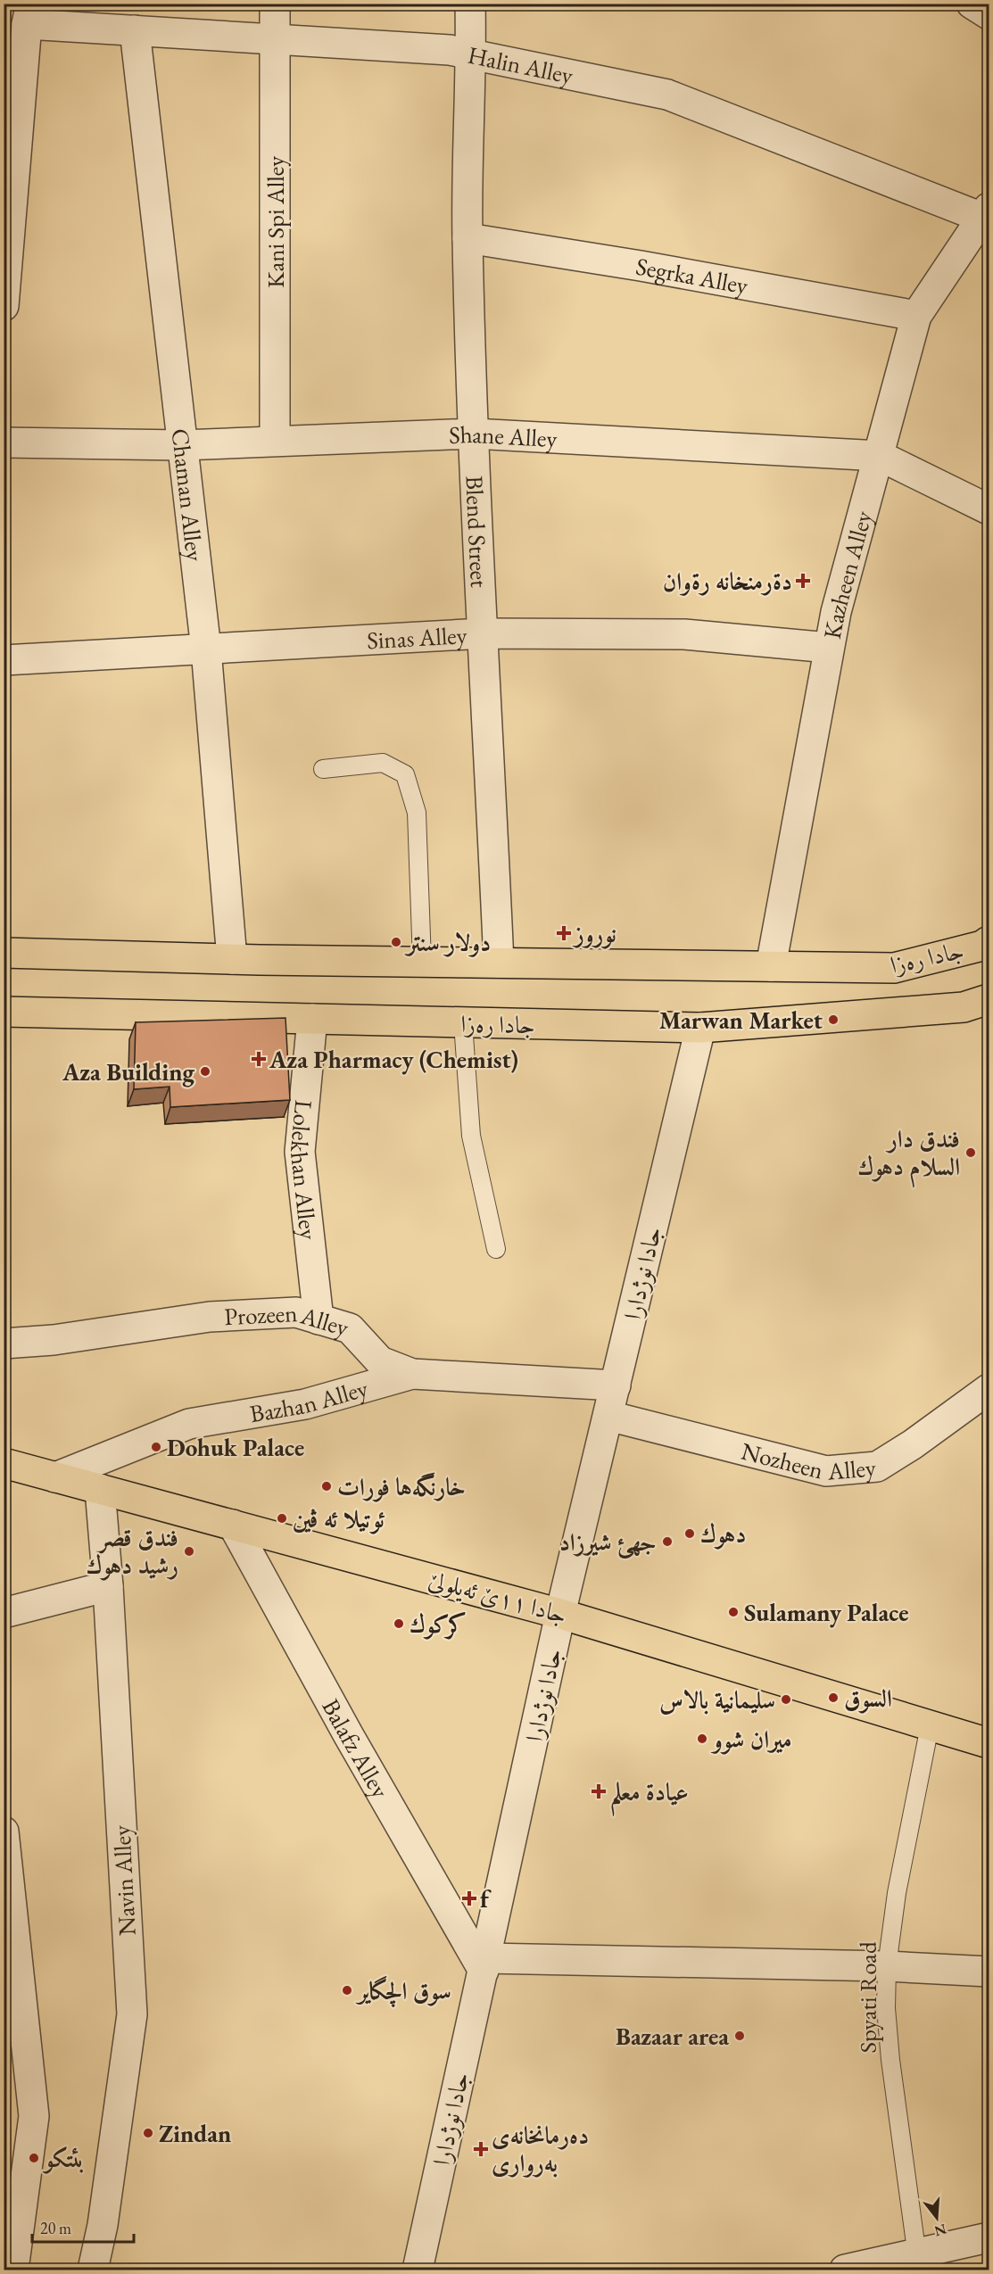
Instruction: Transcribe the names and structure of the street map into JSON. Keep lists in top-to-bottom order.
{
  "streets": {
    "main road": ["جادا ره‌زا", "جادا ١١ێ ئه‌یلولێ"],
    "street": [
      "Halin Alley",
      "Kani Spi Alley",
      "Segrka Alley",
      "Shane Alley",
      "Chaman Alley",
      "Blend Street",
      "Kazheen Alley",
      "Sinas Alley",
      "Lolekhan Alley",
      "جادا نوژدارا",
      "Prozeen Alley",
      "Bazhan Alley",
      "Nozheen Alley",
      "Balafz Alley",
      "Navin Alley"
    ],
    "lane": ["Spyati Road"]
  },
  "crossings": [
    ["Halin Alley", "Kani Spi Alley"],
    ["Halin Alley", "Chaman Alley"],
    ["Halin Alley", "Blend Street"],
    ["Halin Alley", "Kazheen Alley"],
    ["Kani Spi Alley", "Shane Alley"],
    ["Segrka Alley", "Blend Street"],
    ["Segrka Alley", "Kazheen Alley"],
    ["Shane Alley", "Chaman Alley"],
    ["Shane Alley", "Blend Street"],
    ["Shane Alley", "Kazheen Alley"],
    ["Chaman Alley", "Sinas Alley"],
    ["Chaman Alley", "جادا ره‌زا"],
    ["Blend Street", "Sinas Alley"],
    ["Blend Street", "جادا ره‌زا"],
    ["Kazheen Alley", "Sinas Alley"],
    ["Kazheen Alley", "جادا ره‌زا"],
    ["جادا ره‌زا", "Lolekhan Alley"],
    ["جادا ره‌زا", "جادا نوژدارا"],
    ["Lolekhan Alley", "Prozeen Alley"],
    ["جادا نوژدارا", "Prozeen Alley"],
    ["جادا نوژدارا", "Nozheen Alley"],
    ["جادا نوژدارا", "جادا ١١ێ ئه‌یلولێ"],
    ["جادا نوژدارا", "Balafz Alley"],
    ["Prozeen Alley", "Bazhan Alley"],
    ["Bazhan Alley", "جادا ١١ێ ئه‌یلولێ"],
    ["جادا ١١ێ ئه‌یلولێ", "Balafz Alley"],
    ["جادا ١١ێ ئه‌یلولێ", "Navin Alley"],
    ["جادا ١١ێ ئه‌یلولێ", "Spyati Road"]
  ],
  "places": {
    "health": [
      "دةرمنخانه رةوان",
      "نوروز",
      "Aza Pharmacy (Chemist)",
      "عيادة معلم",
      "f",
      "دەرمانخانەی بەرواری"
    ],
    "other": [
      "دولار سنتر",
      "Marwan Market",
      "Aza Building",
      "فندق دار السلام دهوك",
      "Dohuk Palace",
      "خارنگەها فورات",
      "ئوتيلا ئه ڤين",
      "دهوك",
      "جهئ شيرزاد",
      "فندق قصر رشيد دهوك",
      "Sulamany Palace",
      "كركوك",
      "السوق",
      "سليمانية بالاس",
      "ميران شوو",
      "سوق الچگاير",
      "Bazaar area",
      "Zindan",
      "بئتكو"
    ]
  },
  "scale_bar": "20 m",
  "north": "bottom"
}
